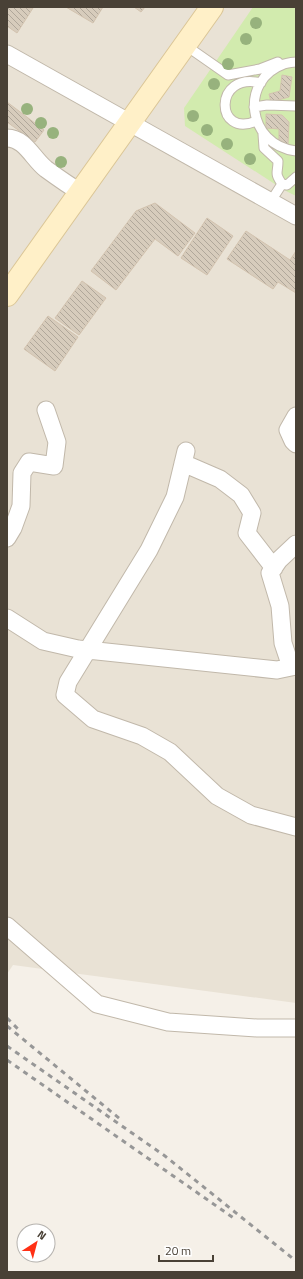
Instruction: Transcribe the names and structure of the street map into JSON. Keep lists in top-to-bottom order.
{
  "scale_bar": "20 m",
  "north": "top right"
}
